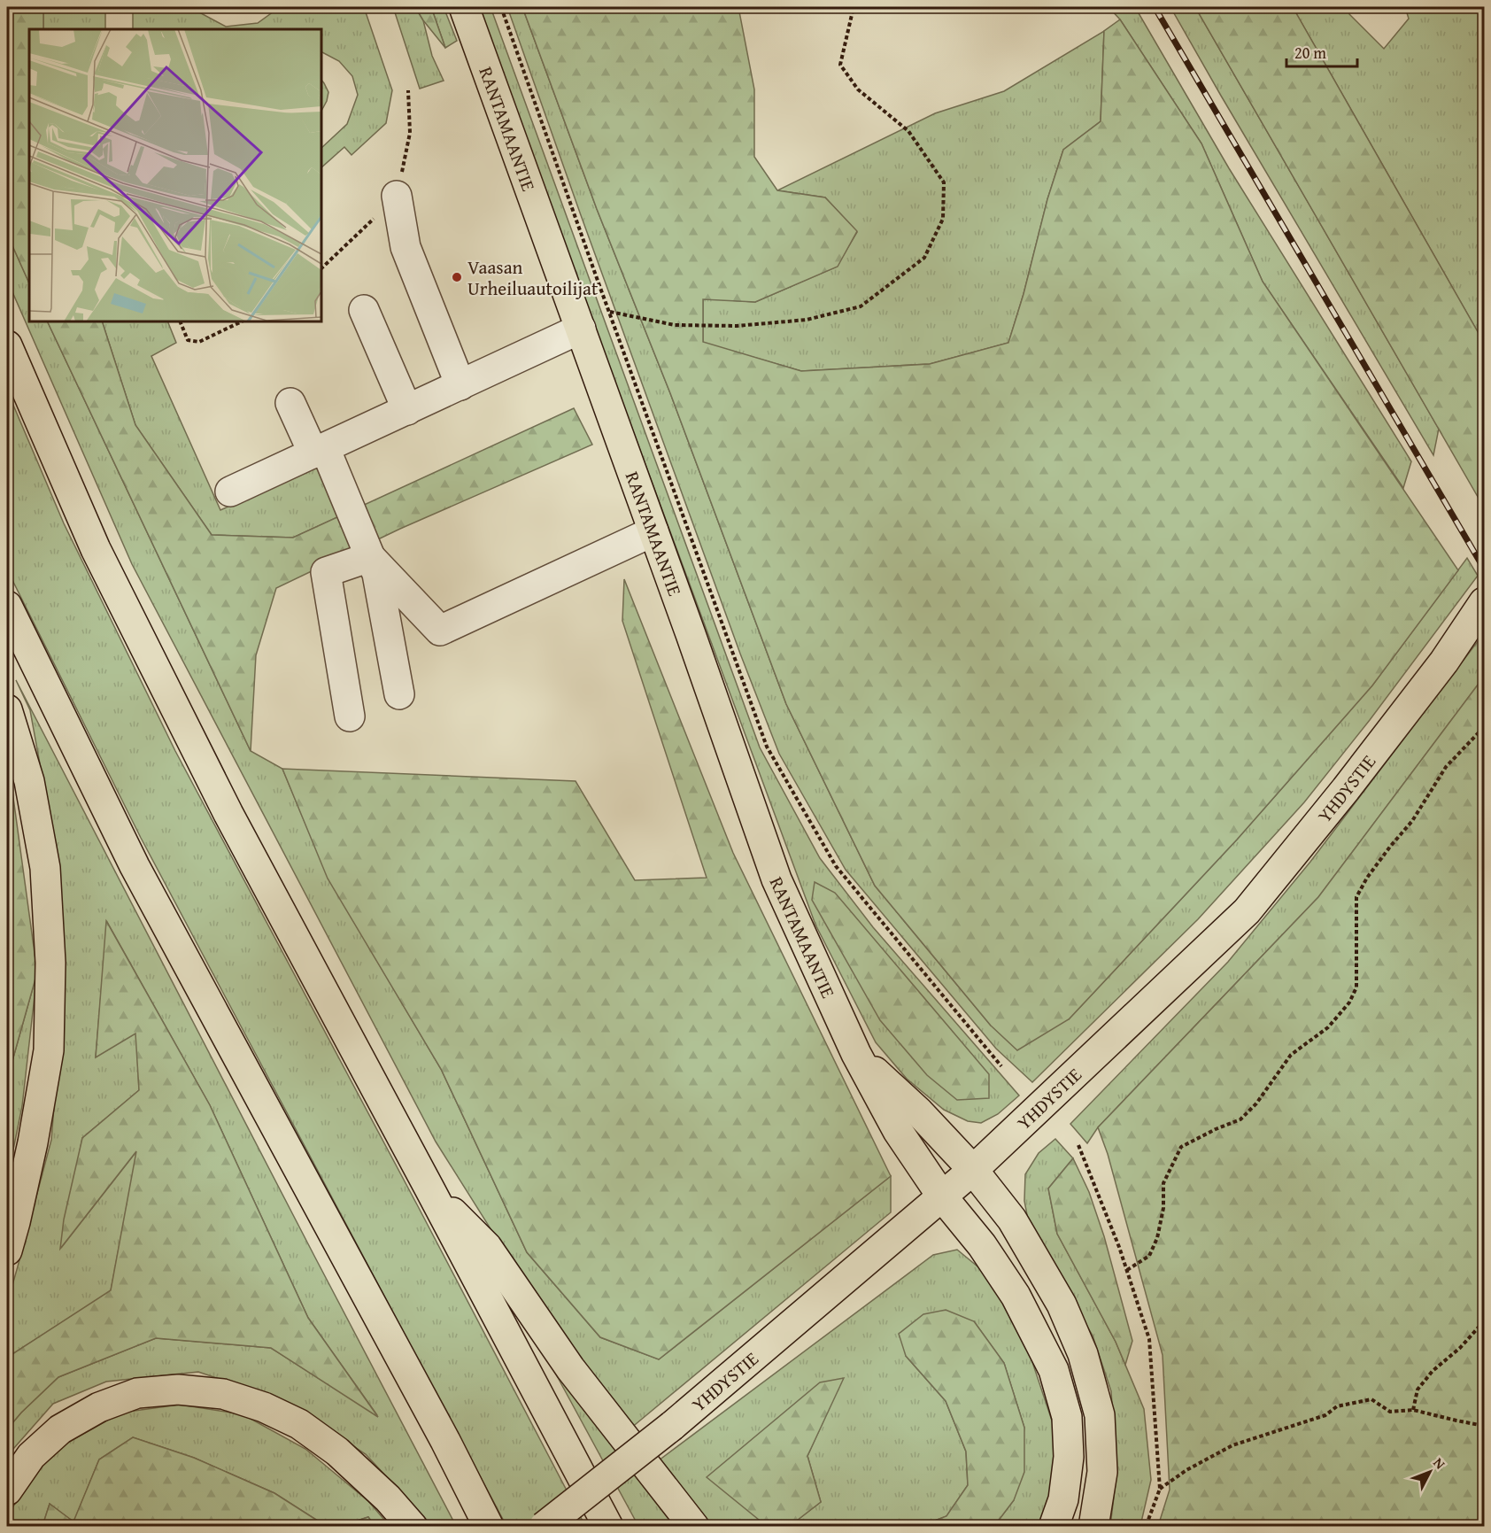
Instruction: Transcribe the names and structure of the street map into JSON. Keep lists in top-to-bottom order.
{
  "streets": {
    "main road": ["RANTAMAANTIE", "YHDYSTIE"]
  },
  "crossings": [
    ["RANTAMAANTIE", "YHDYSTIE"]
  ],
  "places": ["Vaasan Urheiluautoilijat"],
  "scale_bar": "20 m",
  "north": "top right"
}
